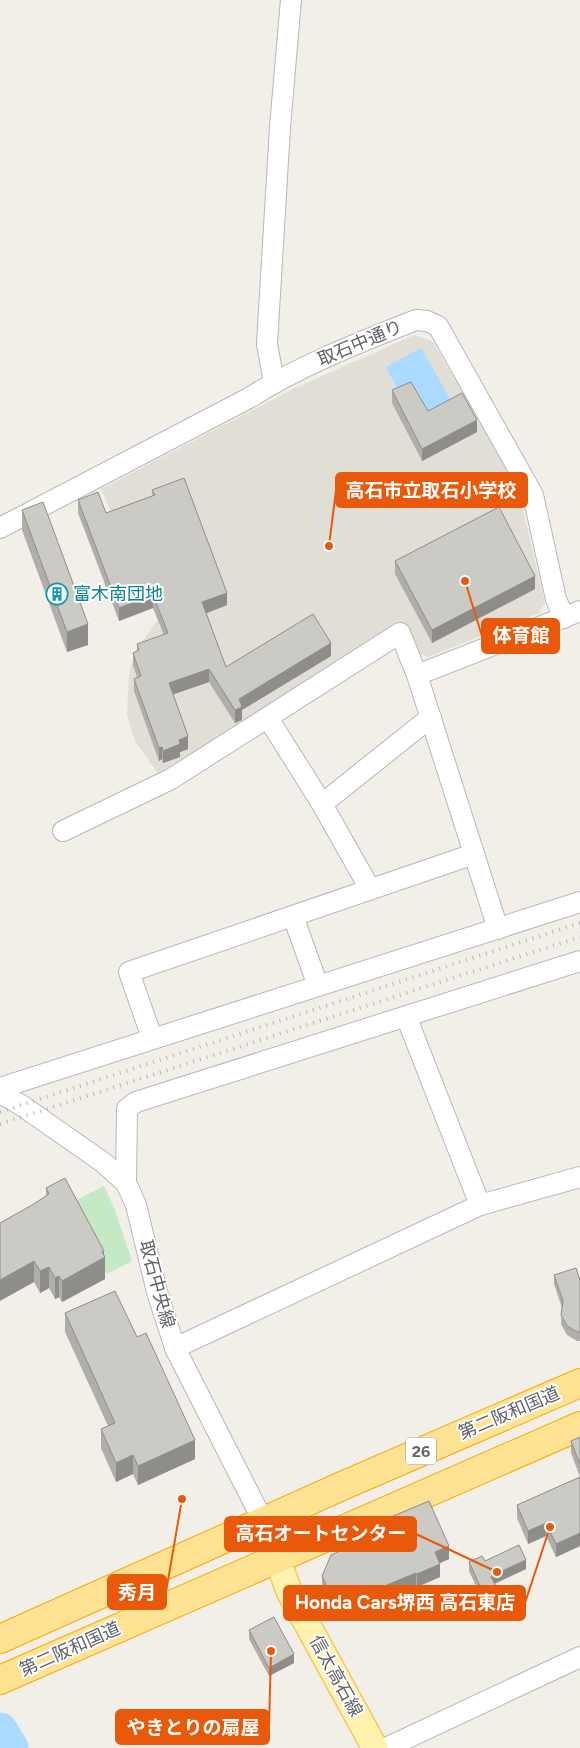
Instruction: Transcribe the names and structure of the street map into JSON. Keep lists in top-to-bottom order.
{
  "streets": {
    "highway": ["第二阪和国道", "26"],
    "main road": ["信太高石線"],
    "street": ["取石中通り", "取石中央線"]
  },
  "crossings": [
    ["取石中央線", "第二阪和国道"],
    ["取石中央線", "信太高石線"],
    ["第二阪和国道", "信太高石線"]
  ],
  "places": {
    "other": [
      "高石市立取石小学校",
      "体育館",
      "秀月",
      "Honda Cars堺西 高石東店",
      "高石オートセンター",
      "やきとりの扇屋"
    ],
    "building": ["富木南団地"]
  }
}
